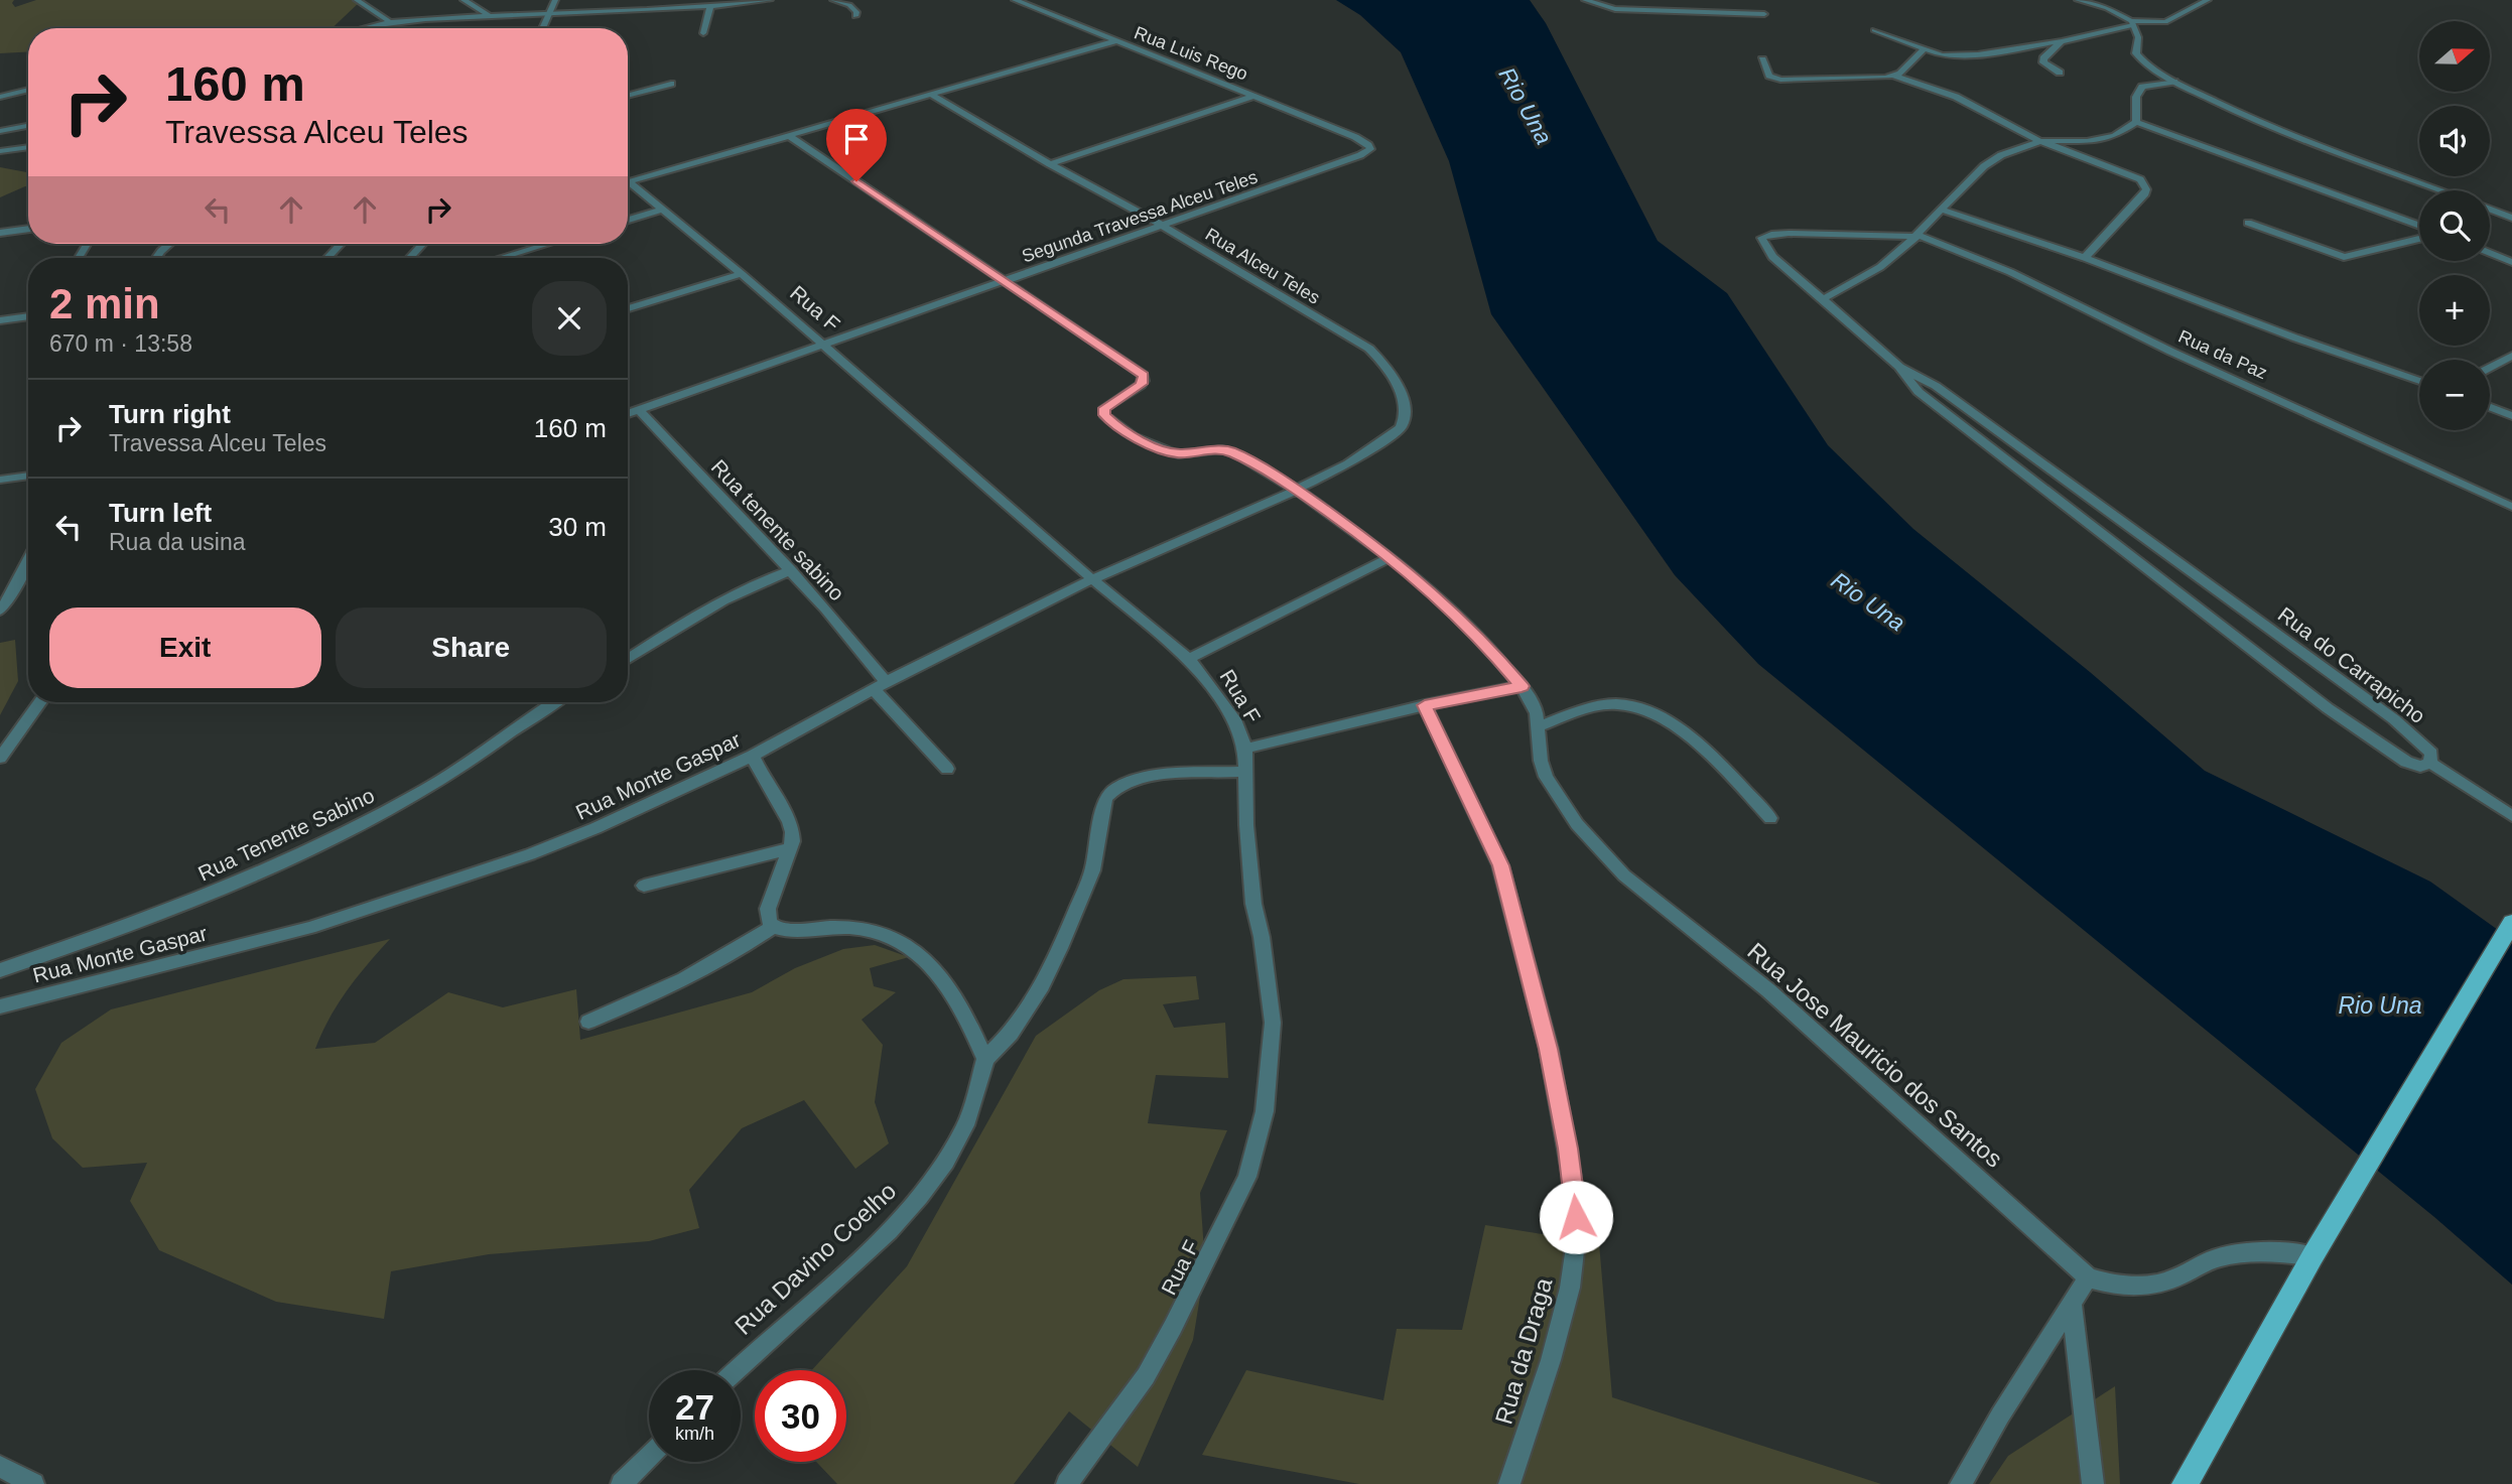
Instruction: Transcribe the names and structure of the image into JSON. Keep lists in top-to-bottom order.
{
  "streets": {
    "street": [
      "Rua Luis Rego",
      "Segunda Travessa Alceu Teles",
      "Rua Alceu Teles",
      "Rua F",
      "Rua da Paz",
      "Rua tenente sabino",
      "Rua do Carrapicho",
      "Rua Monte Gaspar",
      "Rua Tenente Sabino",
      "Rua Jose Mauricio dos Santos",
      "Rua Davino Coelho",
      "Rua da Draga"
    ]
  },
  "crossings": [
    ["Rua Luis Rego", "Segunda Travessa Alceu Teles"],
    ["Segunda Travessa Alceu Teles", "Rua Alceu Teles"],
    ["Segunda Travessa Alceu Teles", "Rua F"],
    ["Segunda Travessa Alceu Teles", "Rua tenente sabino"],
    ["Segunda Travessa Alceu Teles", "Rua Jose Mauricio dos Santos"],
    ["Rua Alceu Teles", "Rua Monte Gaspar"],
    ["Rua F", "Rua Monte Gaspar"],
    ["Rua tenente sabino", "Rua Monte Gaspar"],
    ["Rua tenente sabino", "Rua Tenente Sabino"],
    ["Rua Monte Gaspar", "Rua Jose Mauricio dos Santos"]
  ],
  "water": ["Rio Una"],
  "north": "right",
  "page": {
    "map_buttons": ["+", "−"],
    "turn": ["160 m", "Travessa Alceu Teles"],
    "heading": ["2 min", "670 m · 13:58"],
    "list": [
      {
        "name": "Turn right",
        "note": "Travessa Alceu Teles",
        "value": "160 m"
      },
      {
        "name": "Turn left",
        "note": "Rua da usina",
        "value": "30 m"
      }
    ],
    "buttons": ["Exit", "Share"],
    "speed": "27 km/h",
    "limit": "30"
  }
}
